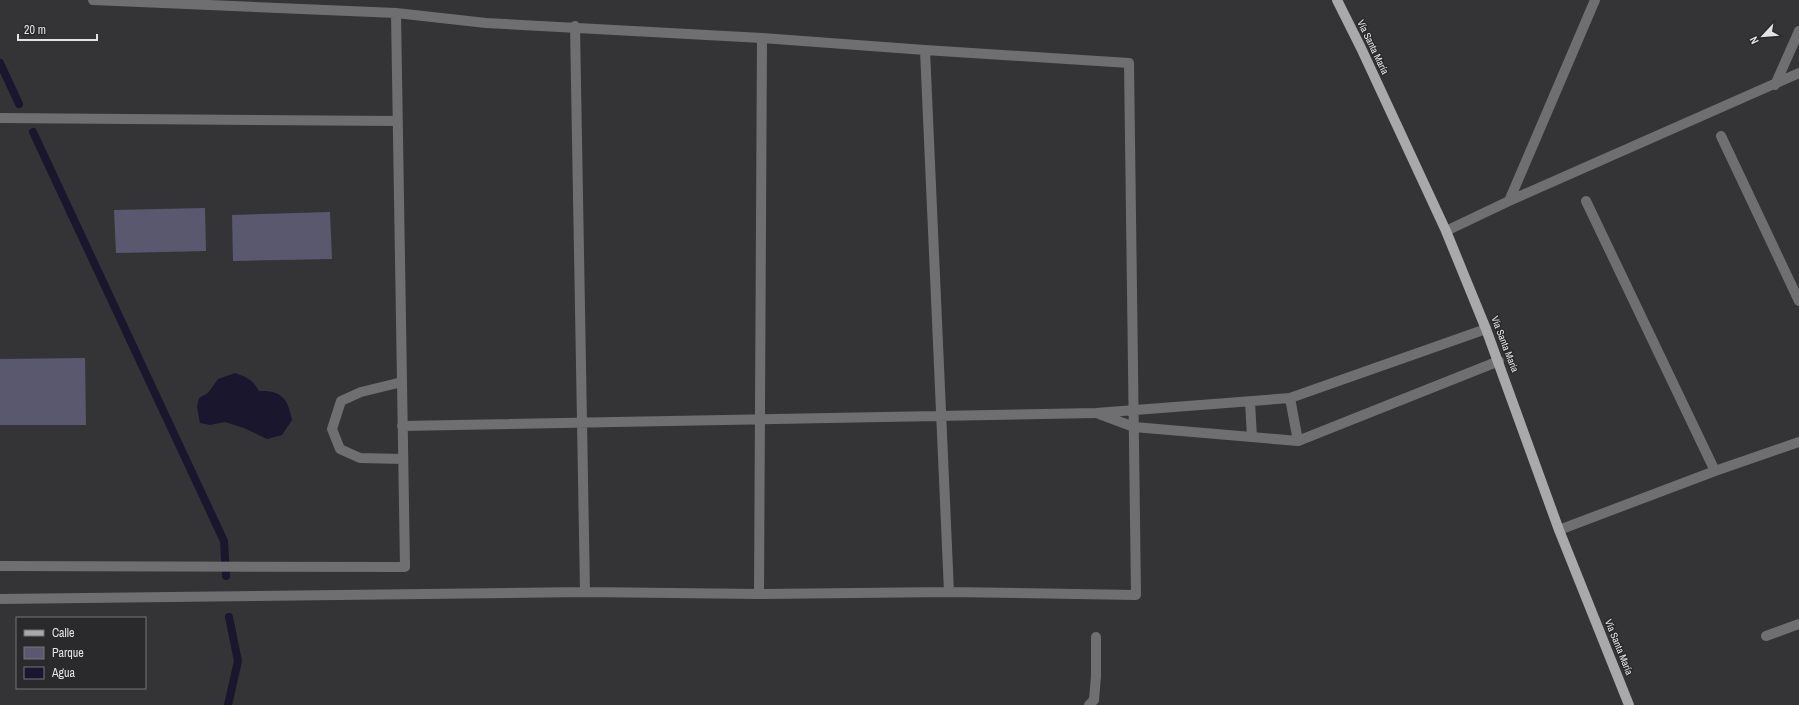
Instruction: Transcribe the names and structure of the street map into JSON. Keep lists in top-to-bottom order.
{
  "streets": {
    "main road": ["Vía Santa María"]
  },
  "legend": ["Calle", "Parque", "Agua"],
  "scale_bar": "20 m",
  "north": "bottom left"
}
